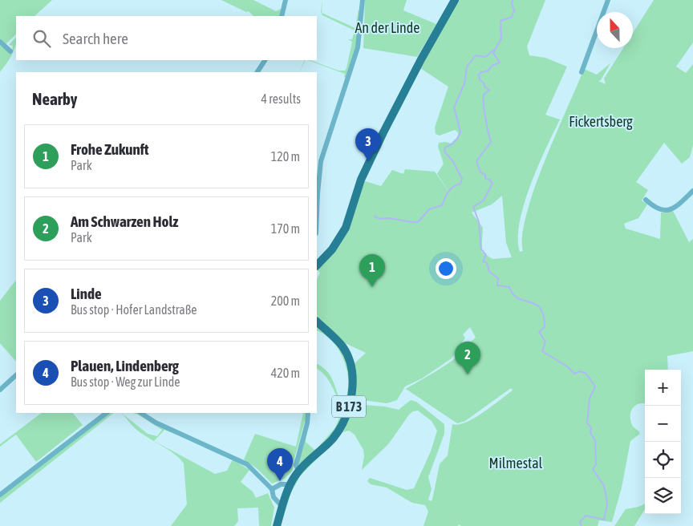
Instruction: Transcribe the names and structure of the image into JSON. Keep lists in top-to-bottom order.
{
  "streets": {
    "main road": ["B 173"]
  },
  "parks": ["An der Linde", "Fickertsberg", "Milmestal"],
  "north": "top",
  "page": {
    "search": "Search here",
    "heading": ["Nearby", "4 results"],
    "list": [
      {
        "mark": "1",
        "name": "Frohe Zukunft",
        "note": "Park",
        "value": "120 m"
      },
      {
        "mark": "2",
        "name": "Am Schwarzen Holz",
        "note": "Park",
        "value": "170 m"
      },
      {
        "mark": "3",
        "name": "Linde",
        "note": "Bus stop · Hofer Landstraße",
        "value": "200 m"
      },
      {
        "mark": "4",
        "name": "Plauen, Lindenberg",
        "note": "Bus stop · Weg zur Linde",
        "value": "420 m"
      }
    ],
    "pins": [
      "3",
      "1",
      "2",
      "4"
    ],
    "map_buttons": ["+", "−"]
  }
}
